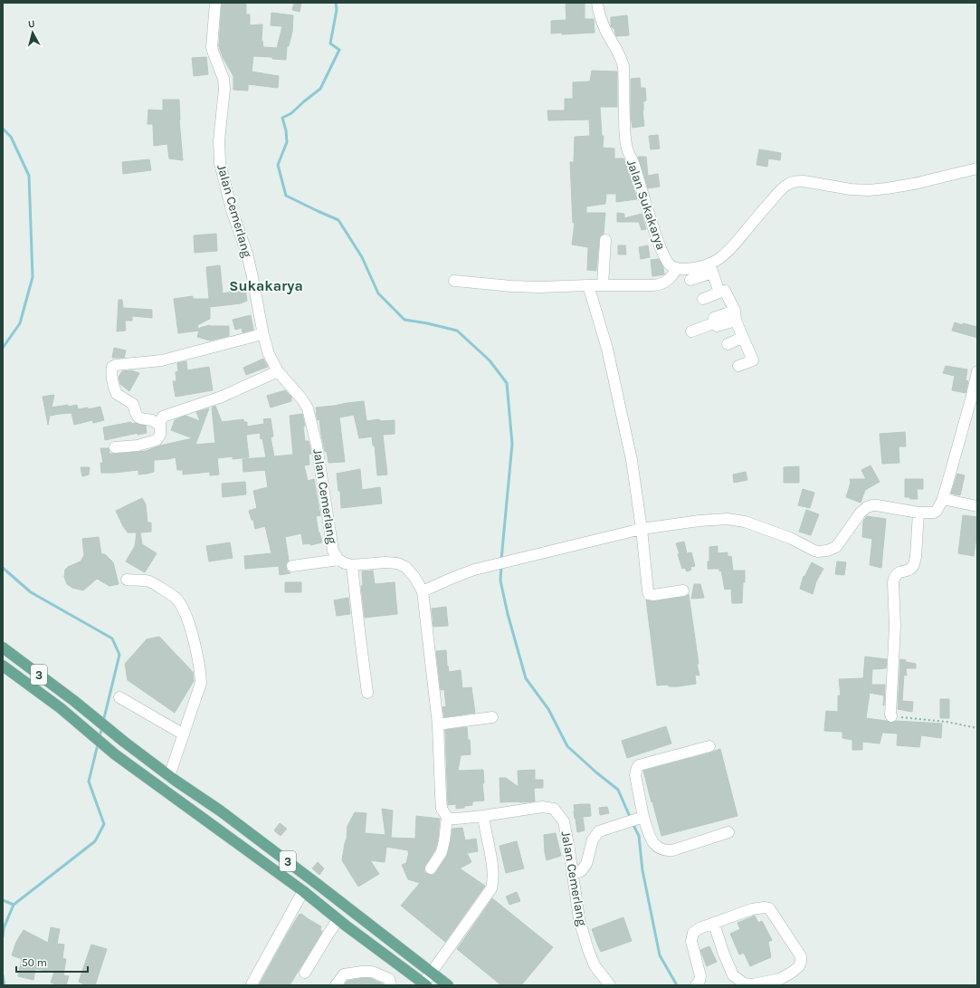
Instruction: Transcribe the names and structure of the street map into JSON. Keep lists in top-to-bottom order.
{
  "streets": {
    "main road": ["3"],
    "street": ["Jalan Sukakarya", "Jalan Cemerlang"]
  },
  "districts": ["Sukakarya"],
  "scale_bar": "50 m",
  "north": "top"
}
